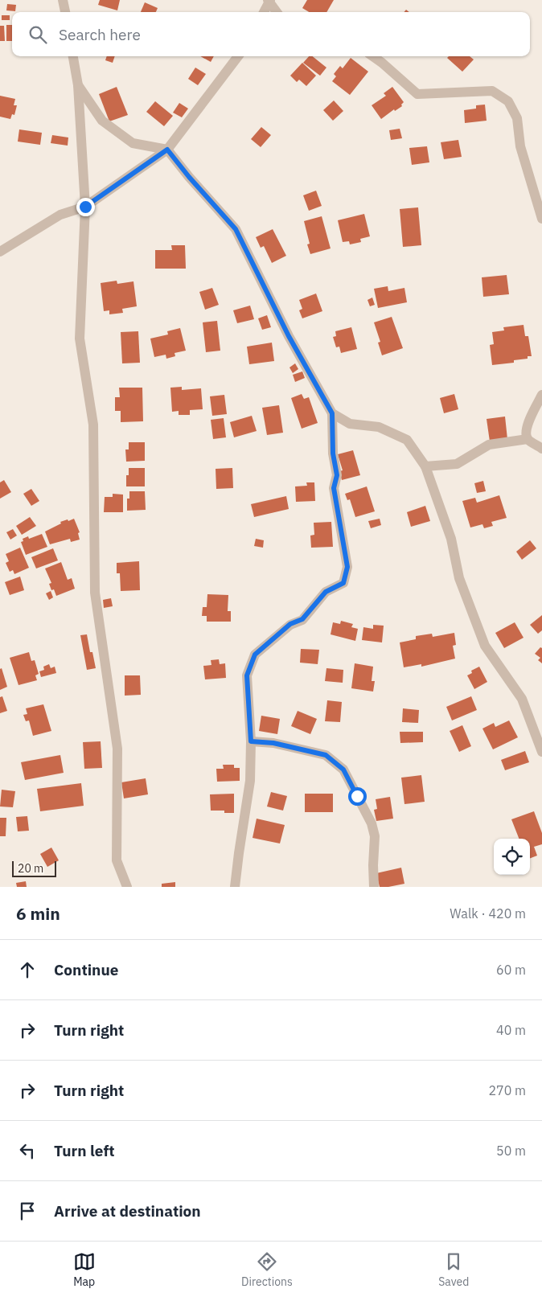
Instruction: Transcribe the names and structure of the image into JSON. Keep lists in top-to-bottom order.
{
  "scale_bar": "20 m",
  "page": {
    "search": "Search here",
    "scale": "20 m",
    "heading": ["6 min", "Walk · 420 m"],
    "list": [
      ["Continue", "60 m"],
      ["Turn right", "40 m"],
      ["Turn right", "270 m"],
      ["Turn left", "50 m"],
      "Arrive at destination"
    ],
    "nav": ["Map", "Directions", "Saved"]
  }
}
